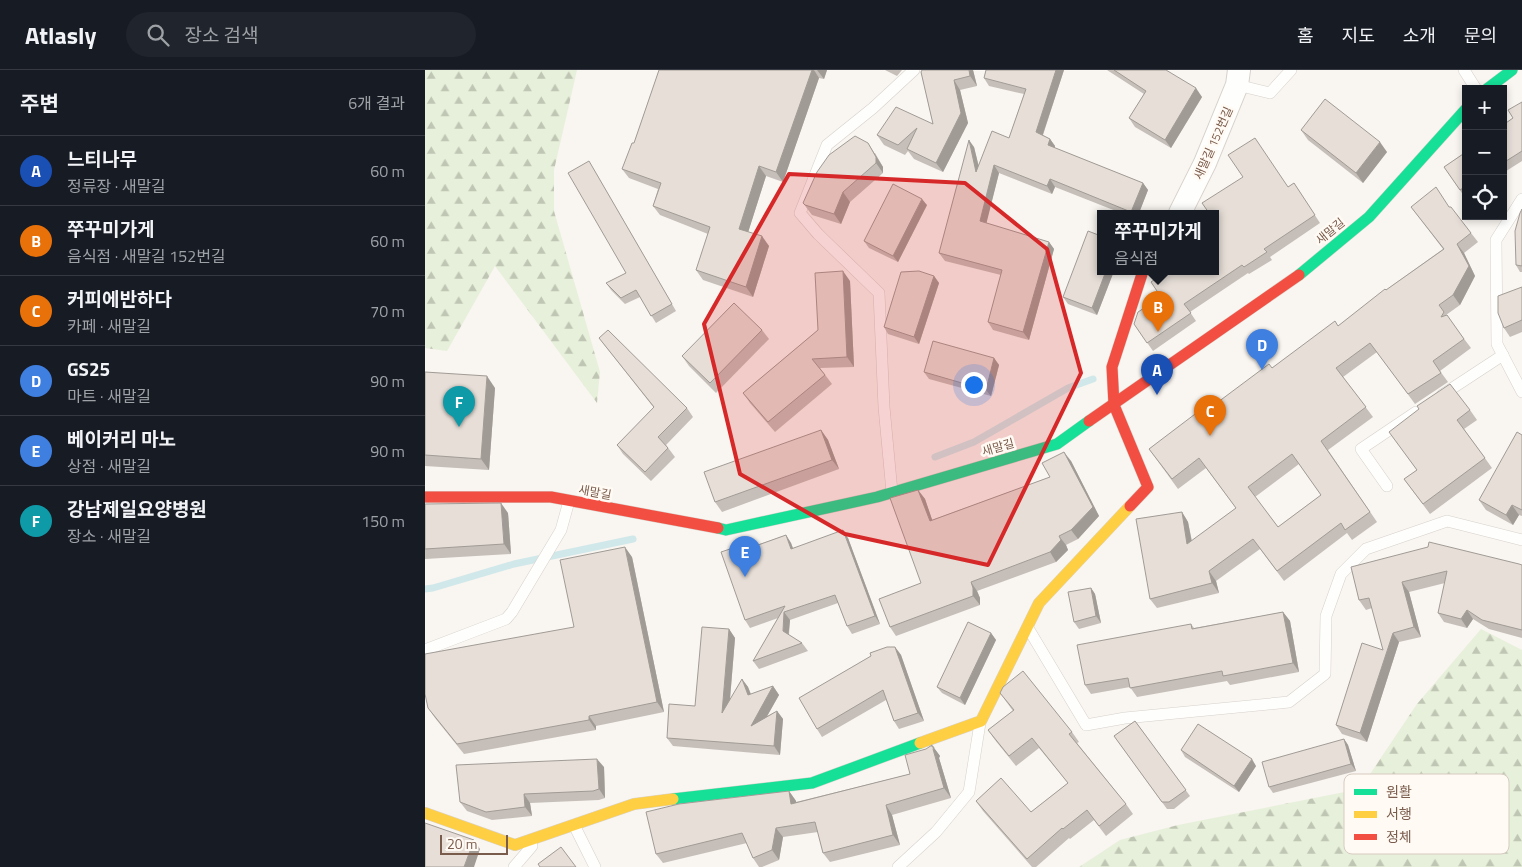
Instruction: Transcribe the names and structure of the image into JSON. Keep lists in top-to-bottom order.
{
  "streets": {
    "street": ["새말길 152번길", "새말길"]
  },
  "legend": ["원활", "서행", "정체"],
  "scale_bar": "20 m",
  "page": {
    "header": "Atlasly",
    "search": "장소 검색",
    "nav": [
      "홈",
      "지도",
      "소개",
      "문의"
    ],
    "heading": ["주변", "6개 결과"],
    "map_buttons": ["+", "−"],
    "list": [
      {
        "mark": "A",
        "name": "느티나무",
        "note": "정류장 · 새말길",
        "value": "60 m"
      },
      {
        "mark": "B",
        "name": "쭈꾸미가게",
        "note": "음식점 · 새말길 152번길",
        "value": "60 m"
      },
      {
        "mark": "C",
        "name": "커피에반하다",
        "note": "카페 · 새말길",
        "value": "70 m"
      },
      {
        "mark": "D",
        "name": "GS25",
        "note": "마트 · 새말길",
        "value": "90 m"
      },
      {
        "mark": "E",
        "name": "베이커리 마노",
        "note": "상점 · 새말길",
        "value": "90 m"
      },
      {
        "mark": "F",
        "name": "강남제일요양병원",
        "note": "장소 · 새말길",
        "value": "150 m"
      }
    ],
    "popup": ["쭈꾸미가게", "음식점"],
    "pins": [
      "B",
      "D",
      "A",
      "F",
      "C",
      "E"
    ],
    "scale": "20 m"
  }
}
